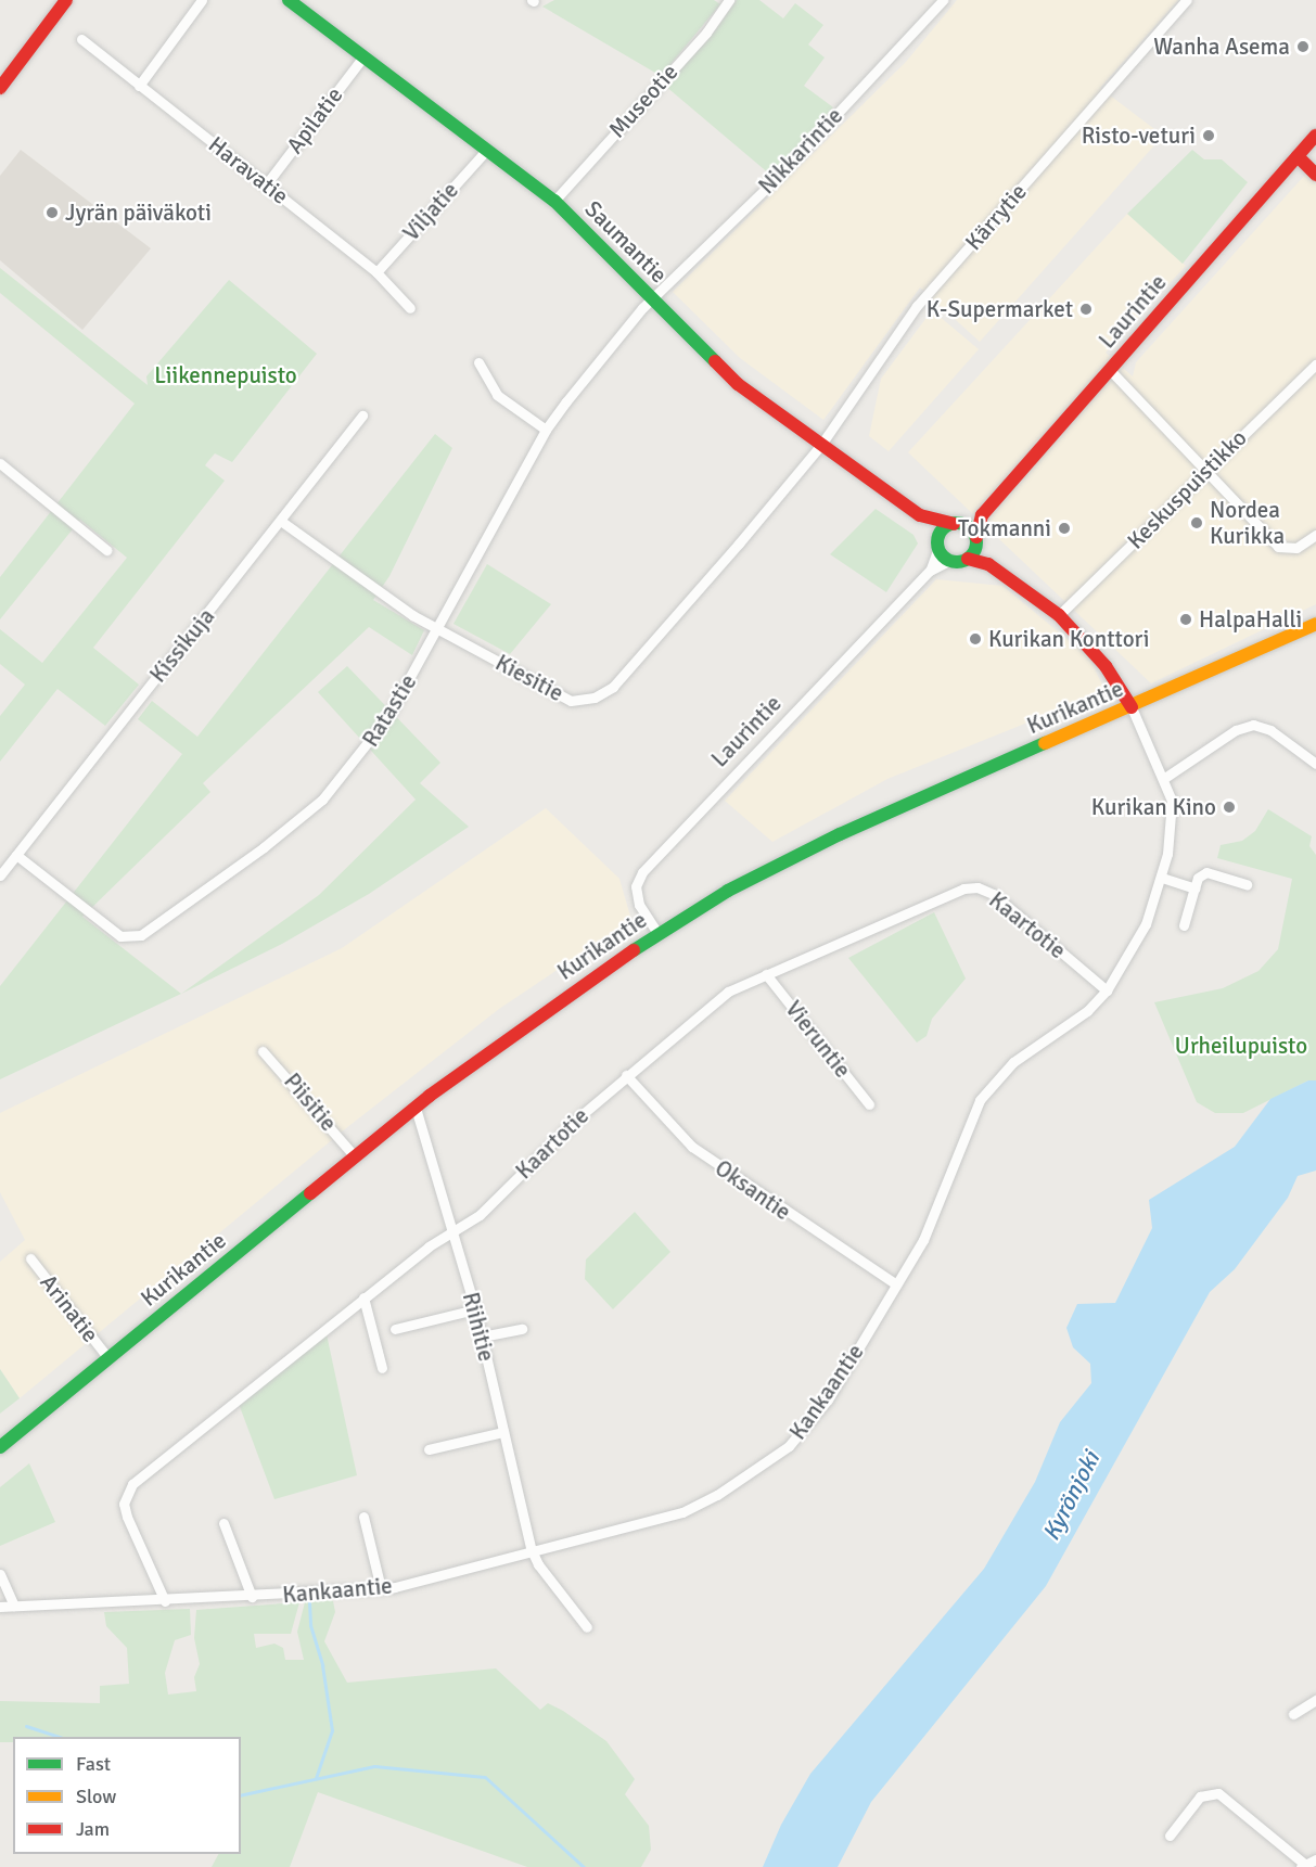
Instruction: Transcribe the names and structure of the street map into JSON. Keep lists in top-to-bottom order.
{
  "streets": {
    "street": [
      "Museotie",
      "Apilatie",
      "Nikkarintie",
      "Haravatie",
      "Viljatie",
      "Kärrytie",
      "Saumantie",
      "Laurintie",
      "Keskuspuistikko",
      "Kissikuja",
      "Kiesitie",
      "Kurikantie",
      "Ratastie",
      "Kaartotie",
      "Vieruntie",
      "Piisitie",
      "Oksantie",
      "Arinatie",
      "Riihitie",
      "Kankaantie"
    ]
  },
  "crossings": [
    ["Museotie", "Saumantie"],
    ["Apilatie", "Haravatie"],
    ["Apilatie", "Saumantie"],
    ["Nikkarintie", "Saumantie"],
    ["Nikkarintie", "Ratastie"],
    ["Haravatie", "Viljatie"],
    ["Viljatie", "Saumantie"],
    ["Kärrytie", "Saumantie"],
    ["Kärrytie", "Kiesitie"],
    ["Saumantie", "Laurintie"],
    ["Saumantie", "Kiesitie"],
    ["Saumantie", "Ratastie"],
    ["Laurintie", "Kurikantie"],
    ["Kissikuja", "Kiesitie"],
    ["Kissikuja", "Ratastie"],
    ["Kiesitie", "Ratastie"],
    ["Kurikantie", "Piisitie"],
    ["Kurikantie", "Arinatie"],
    ["Kurikantie", "Riihitie"],
    ["Kurikantie", "Kankaantie"],
    ["Kaartotie", "Vieruntie"],
    ["Kaartotie", "Oksantie"],
    ["Kaartotie", "Riihitie"],
    ["Kaartotie", "Kankaantie"],
    ["Oksantie", "Kankaantie"],
    ["Riihitie", "Kankaantie"]
  ],
  "water": ["Kyrönjoki"],
  "parks": ["Liikennepuisto", "Urheilupuisto"],
  "places": [
    "Wanha Asema",
    "Risto-veturi",
    "Jyrän päiväkoti",
    "K-Supermarket",
    "Nordea Kurikka",
    "Tokmanni",
    "HalpaHalli",
    "Kurikan Konttori",
    "Kurikan Kino"
  ],
  "legend": ["Fast", "Slow", "Jam"]
}
